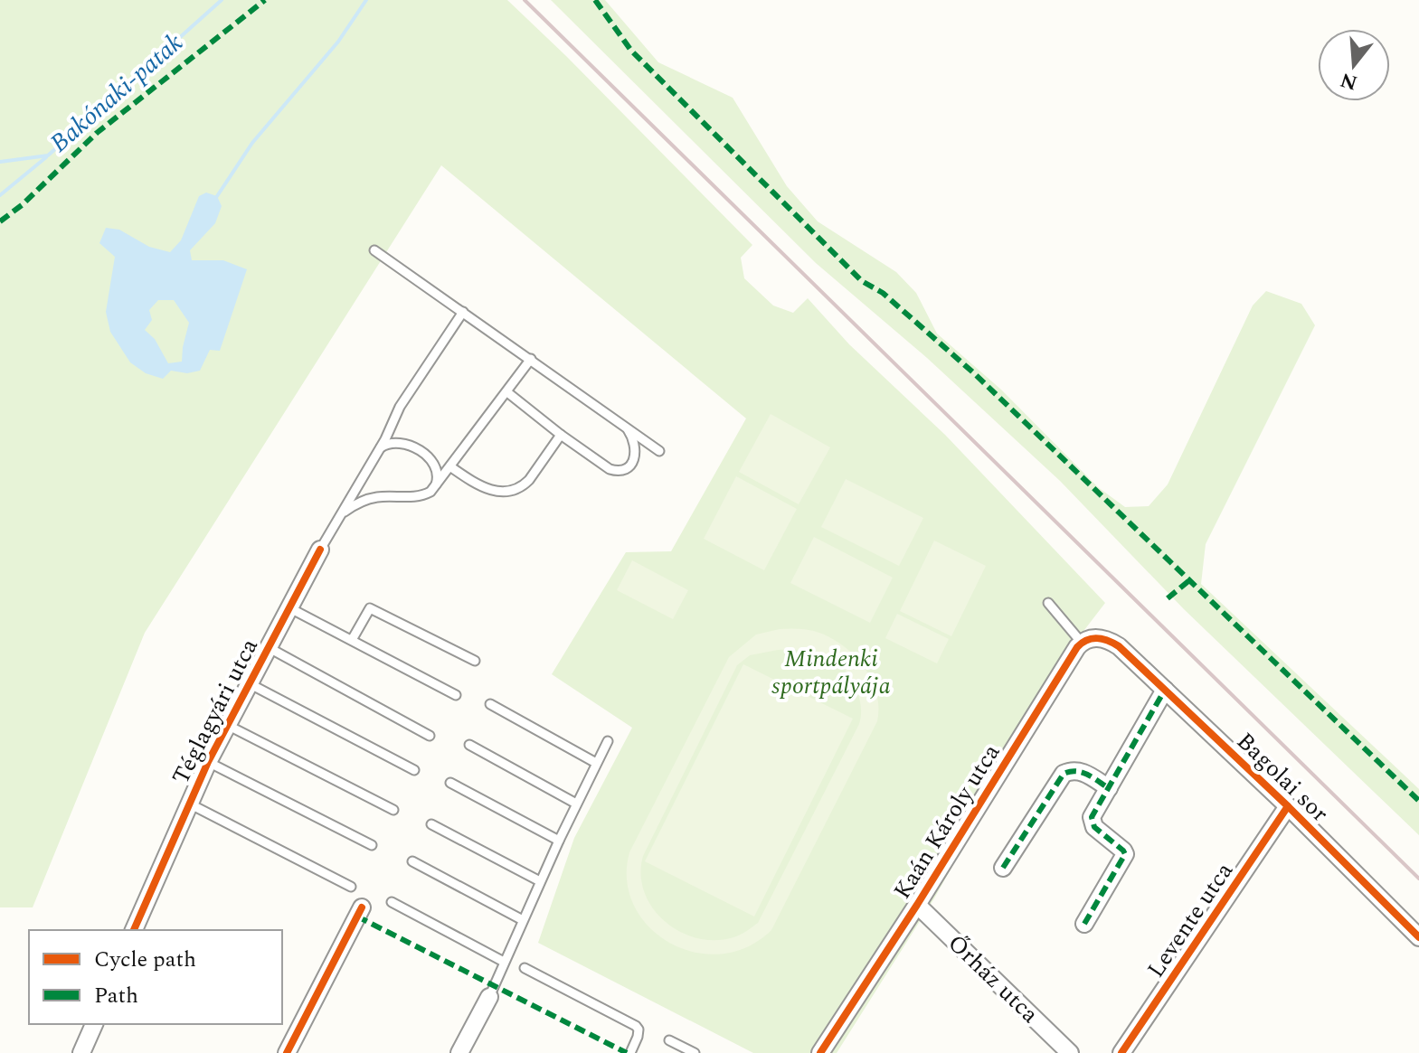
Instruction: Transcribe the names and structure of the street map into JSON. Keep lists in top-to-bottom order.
{
  "streets": {
    "street": [
      "Téglagyári utca",
      "Bagolai sor",
      "Kaán Károly utca",
      "Levente utca",
      "Őrház utca"
    ]
  },
  "crossings": [
    ["Bagolai sor", "Kaán Károly utca"],
    ["Bagolai sor", "Levente utca"],
    ["Kaán Károly utca", "Őrház utca"]
  ],
  "water": ["Bakónaki-patak"],
  "parks": ["Mindenki sportpályája"],
  "legend": ["Cycle path", "Path"],
  "north": "bottom"
}
